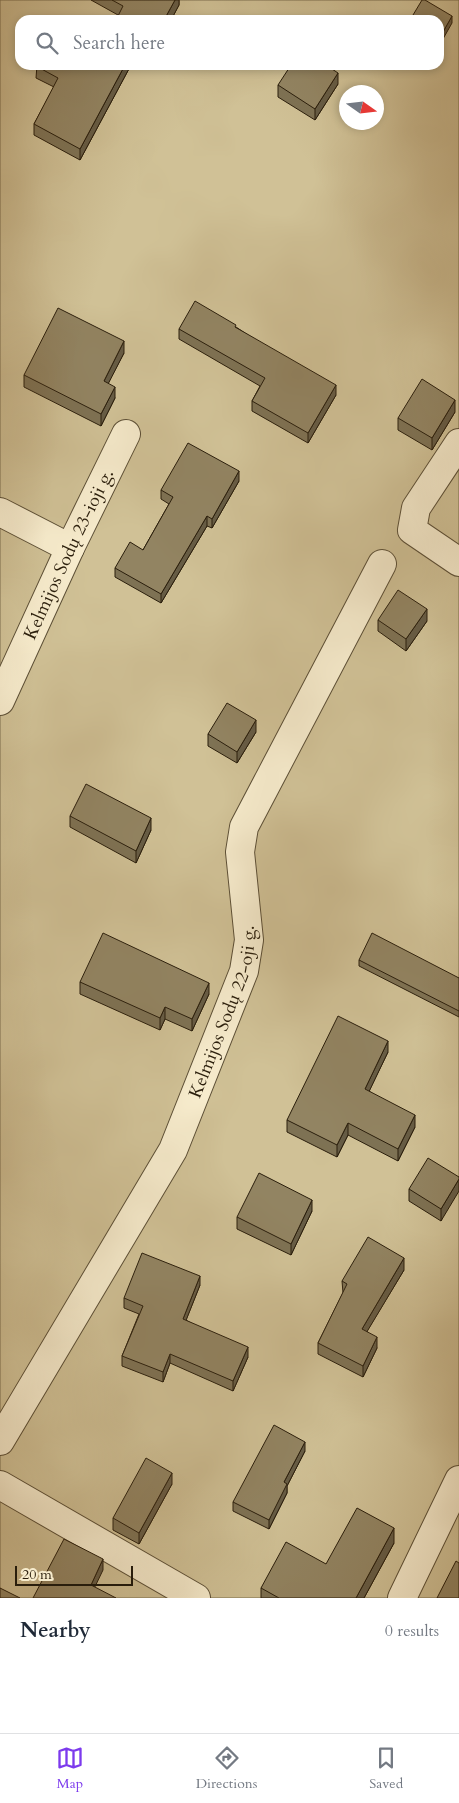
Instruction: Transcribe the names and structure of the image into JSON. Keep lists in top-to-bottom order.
{
  "streets": {
    "street": ["Kelmijos Sodų 23-ioji g.", "Kelmijos Sodų 22-oji g."]
  },
  "scale_bar": "20 m",
  "north": "right",
  "page": {
    "search": "Search here",
    "scale": "20 m",
    "heading": ["Nearby", "0 results"],
    "nav": ["Map", "Directions", "Saved"]
  }
}
